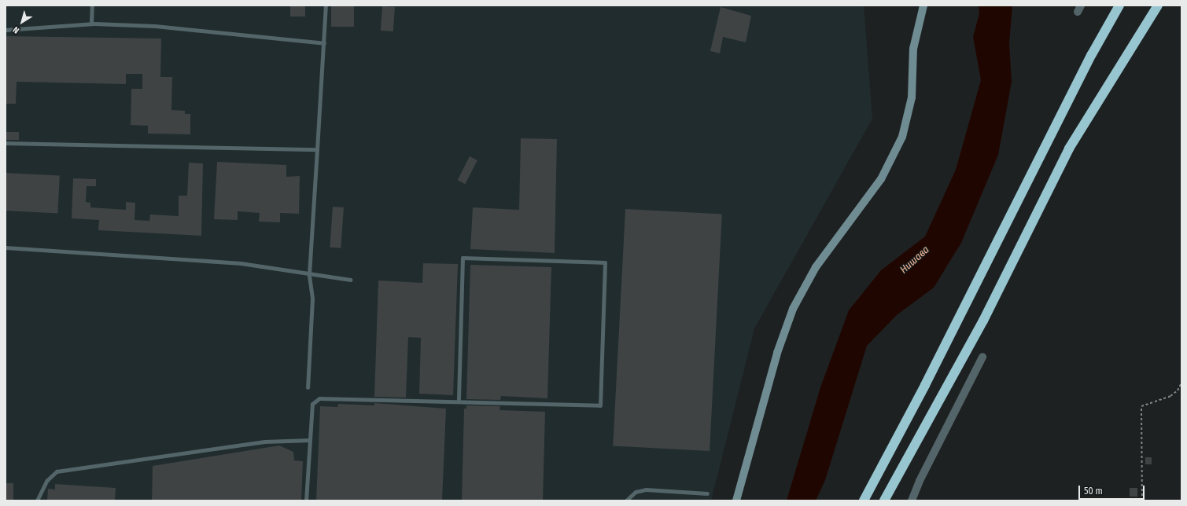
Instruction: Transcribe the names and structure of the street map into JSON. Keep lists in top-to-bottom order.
{
  "water": ["Нишава"],
  "scale_bar": "50 m",
  "north": "bottom left"
}
